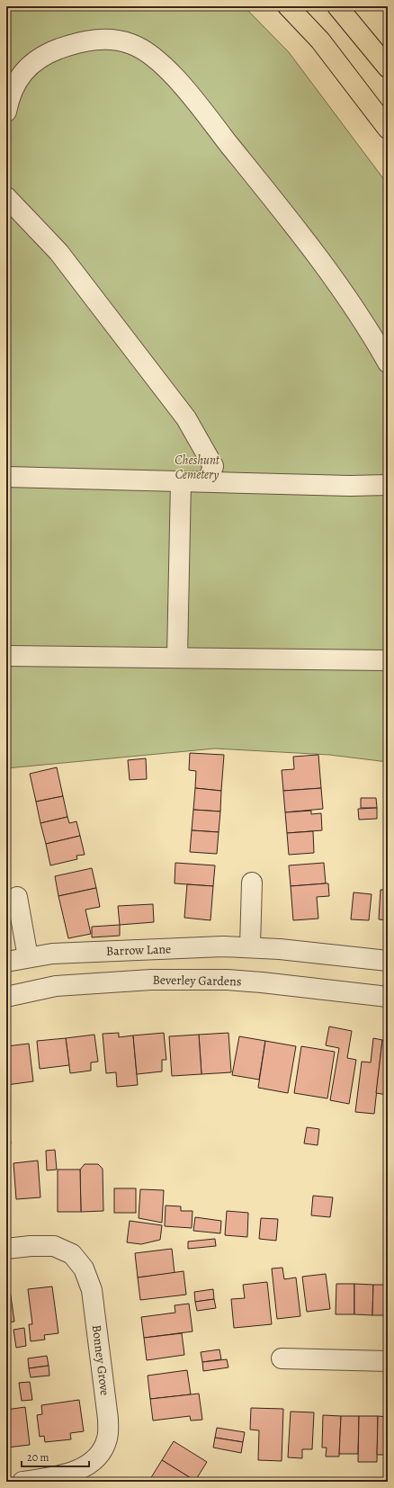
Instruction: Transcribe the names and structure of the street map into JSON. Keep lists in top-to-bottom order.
{
  "streets": {
    "street": ["Barrow Lane", "Beverley Gardens", "Bonney Grove"]
  },
  "parks": ["Cheshunt Cemetery"],
  "scale_bar": "20 m"
}
